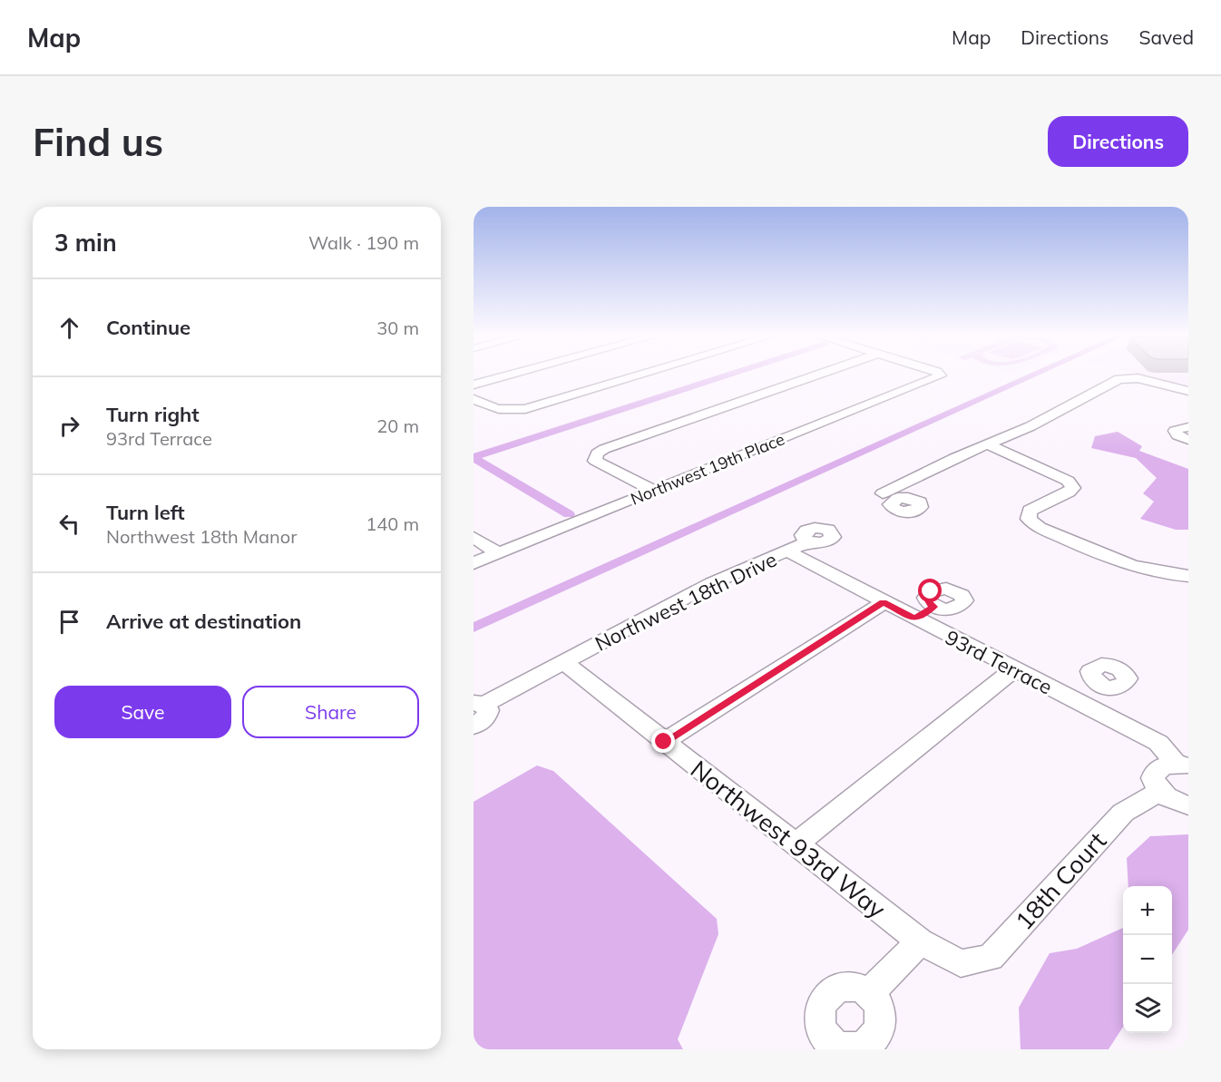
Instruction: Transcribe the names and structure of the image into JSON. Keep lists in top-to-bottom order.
{
  "streets": {
    "street": [
      "Northwest 19th Place",
      "Northwest 18th Drive",
      "93rd Terrace",
      "Northwest 93rd Way",
      "18th Court"
    ]
  },
  "crossings": [
    ["Northwest 18th Drive", "93rd Terrace"],
    ["Northwest 18th Drive", "Northwest 93rd Way"],
    ["Northwest 93rd Way", "18th Court"]
  ],
  "page": {
    "header": "Map",
    "nav": ["Map", "Directions", "Saved"],
    "buttons": [
      "Directions",
      ["Save", "Share"]
    ],
    "title": "Find us",
    "heading": ["3 min", "Walk · 190 m"],
    "list": [
      ["Continue", "30 m"],
      ["Turn right", "93rd Terrace", "20 m"],
      ["Turn left", "Northwest 18th Manor", "140 m"],
      "Arrive at destination"
    ],
    "map_buttons": ["+", "−"]
  }
}
